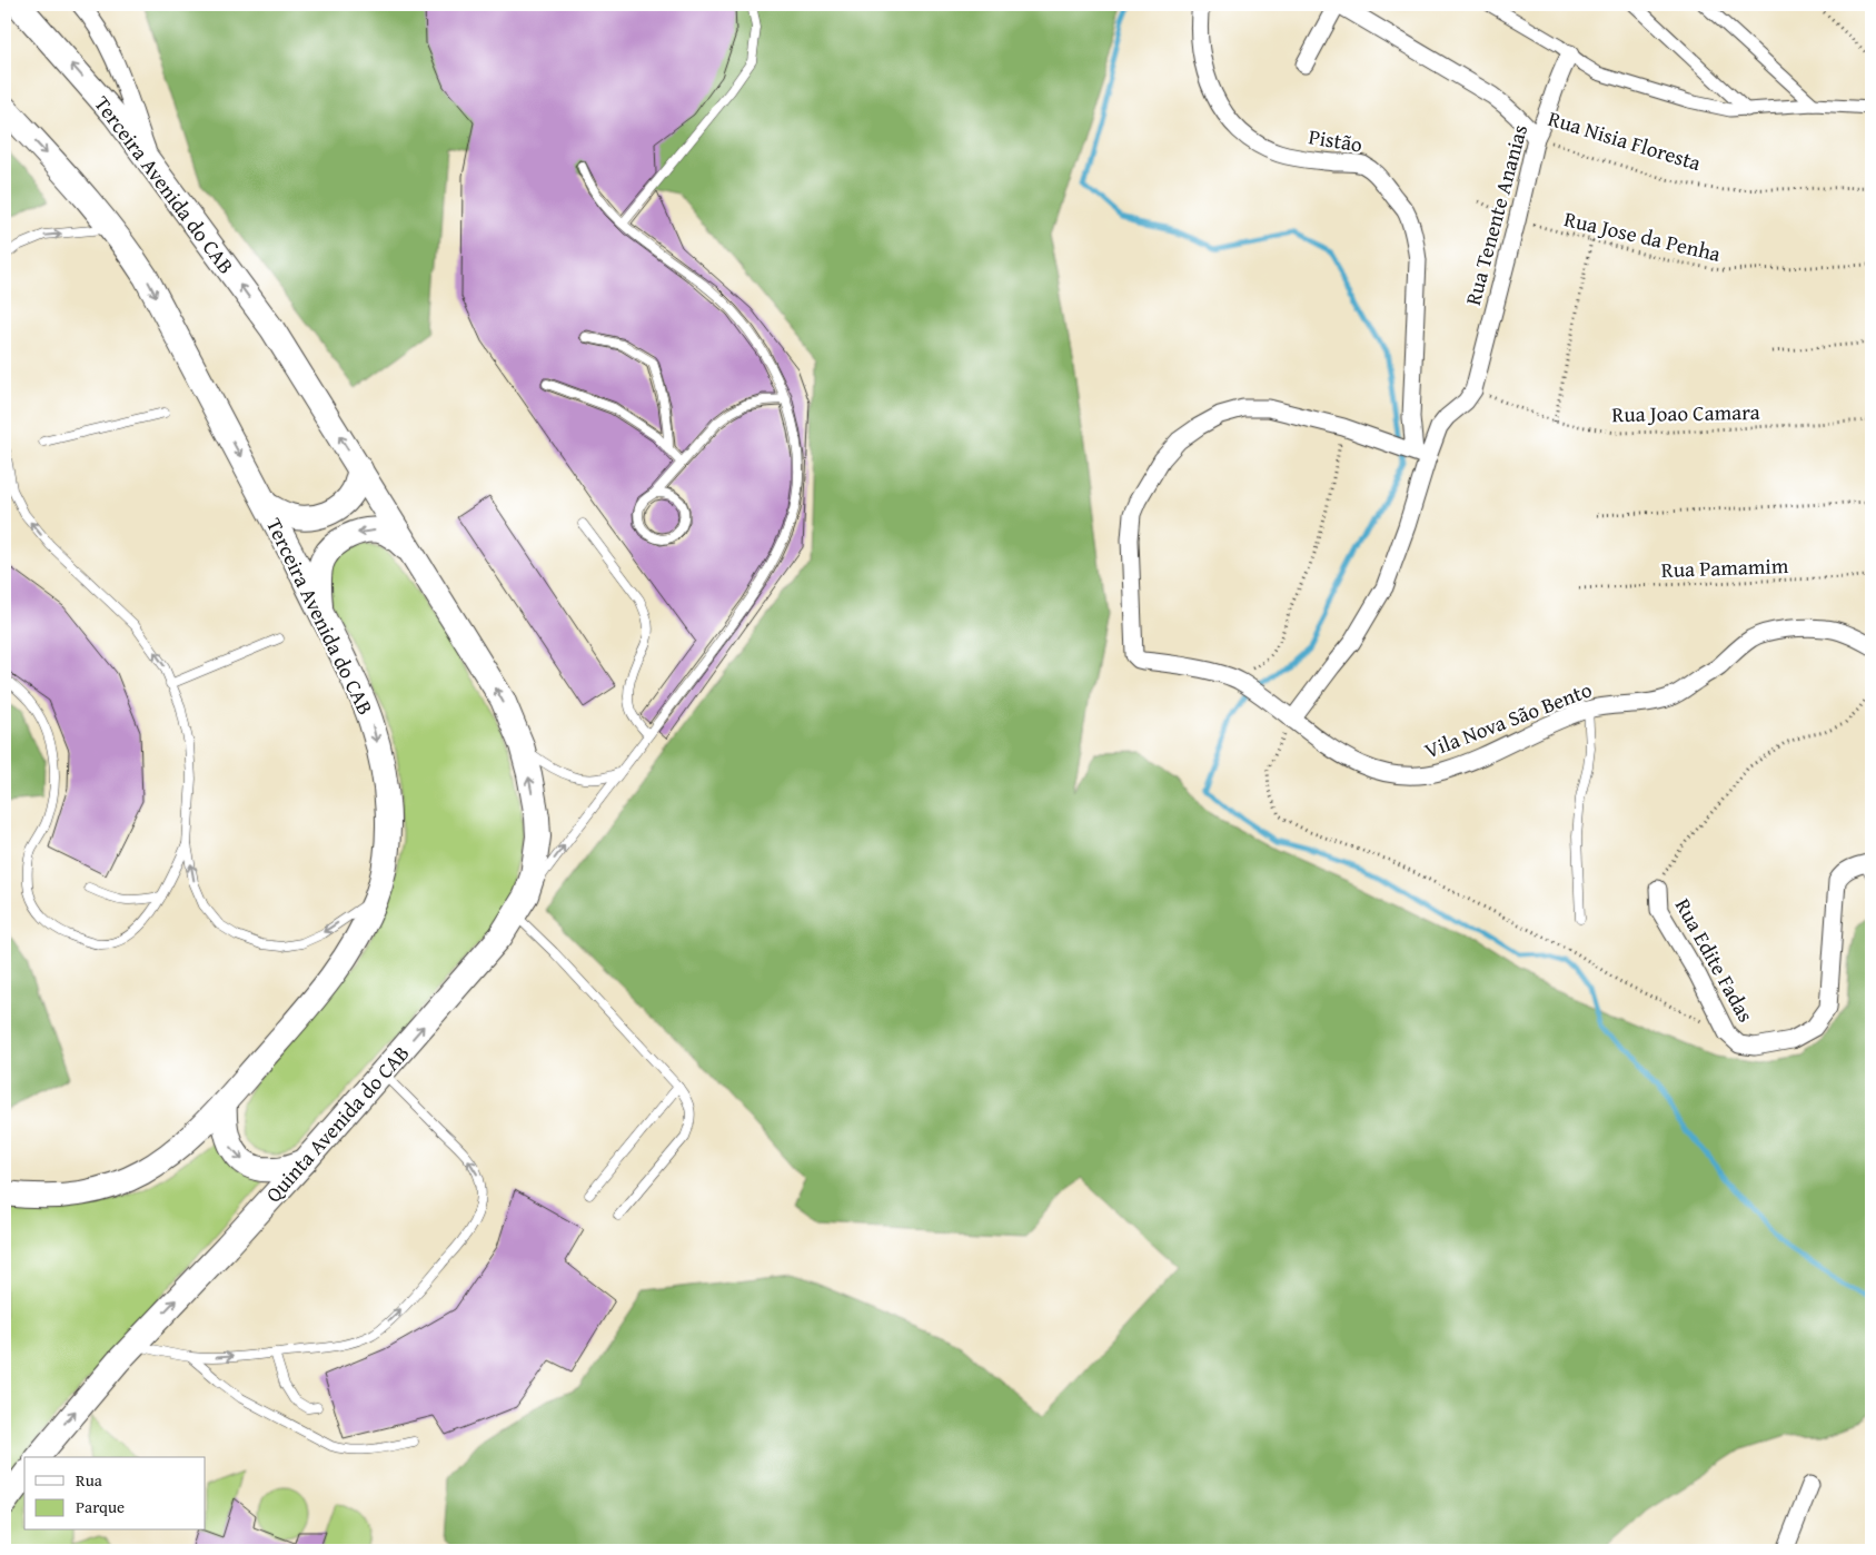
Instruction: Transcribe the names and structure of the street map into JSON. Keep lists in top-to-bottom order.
{
  "streets": {
    "main road": ["Terceira Avenida do CAB", "Quinta Avenida do CAB"],
    "street": [
      "Pistão",
      "Rua Nisia Floresta",
      "Rua Tenente Ananias",
      "Vila Nova São Bento",
      "Rua Edite Fadas"
    ],
    "path": ["Rua Jose da Penha", "Rua Joao Camara", "Rua Pamamim"]
  },
  "crossings": [
    ["Rua Nisia Floresta", "Rua Tenente Ananias"],
    ["Terceira Avenida do CAB", "Quinta Avenida do CAB"],
    ["Rua Tenente Ananias", "Rua Jose da Penha"],
    ["Rua Tenente Ananias", "Rua Joao Camara"]
  ],
  "one_way": ["Quinta Avenida do CAB"],
  "legend": ["Rua", "Parque"]
}
